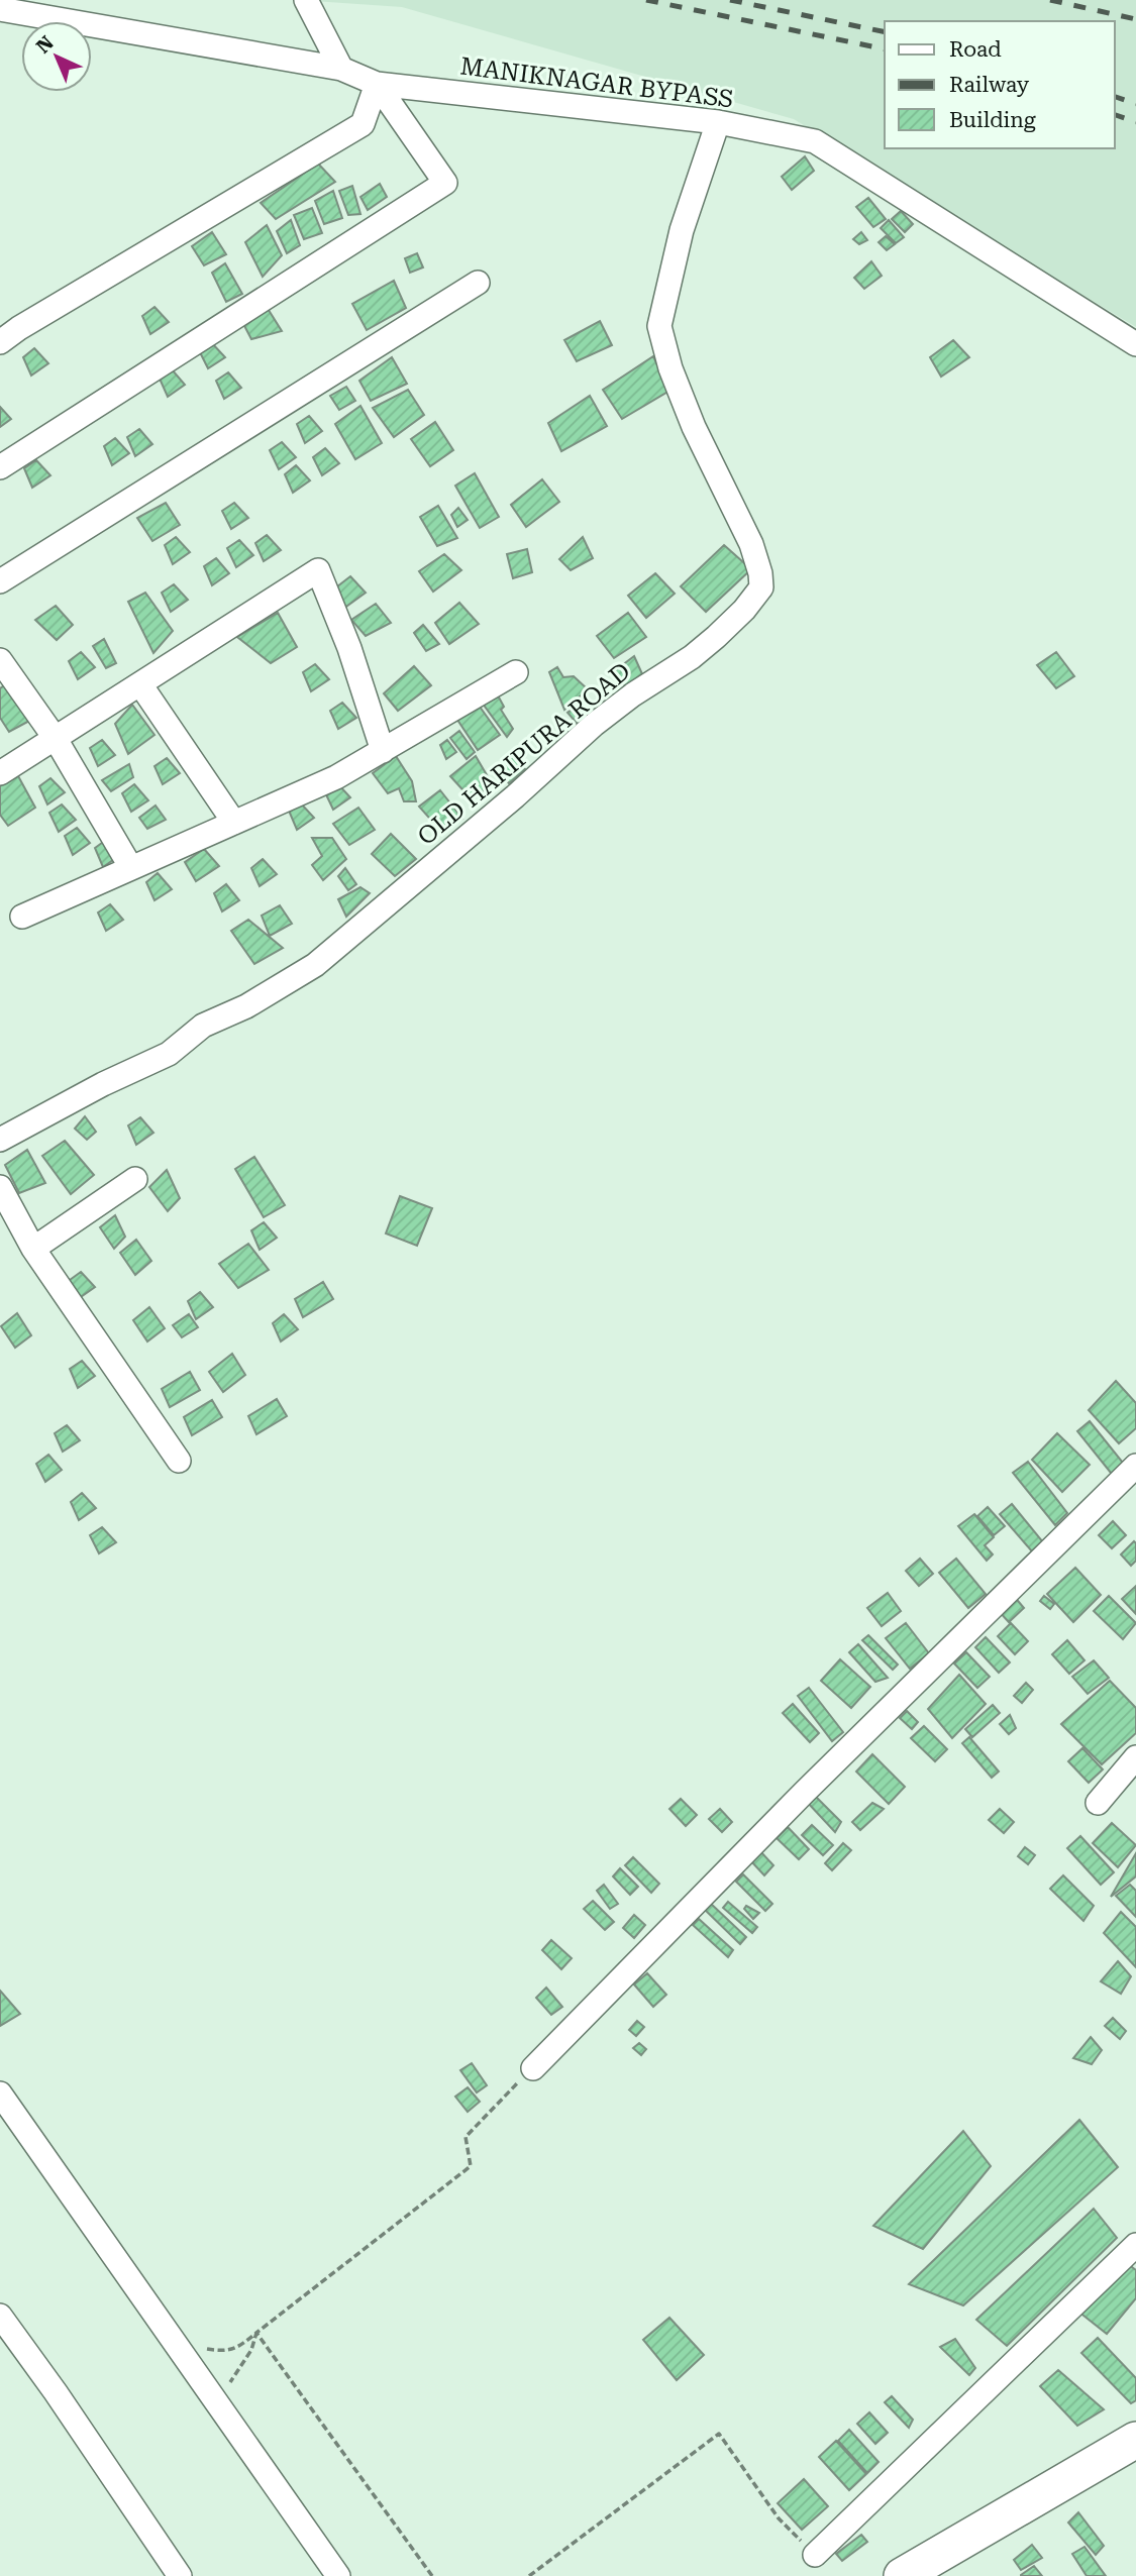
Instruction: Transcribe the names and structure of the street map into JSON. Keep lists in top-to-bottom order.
{
  "streets": {
    "street": ["MANIKNAGAR BYPASS", "OLD HARIPURA ROAD"]
  },
  "crossings": [
    ["MANIKNAGAR BYPASS", "OLD HARIPURA ROAD"]
  ],
  "legend": ["Road", "Railway", "Building"],
  "north": "top left"
}
